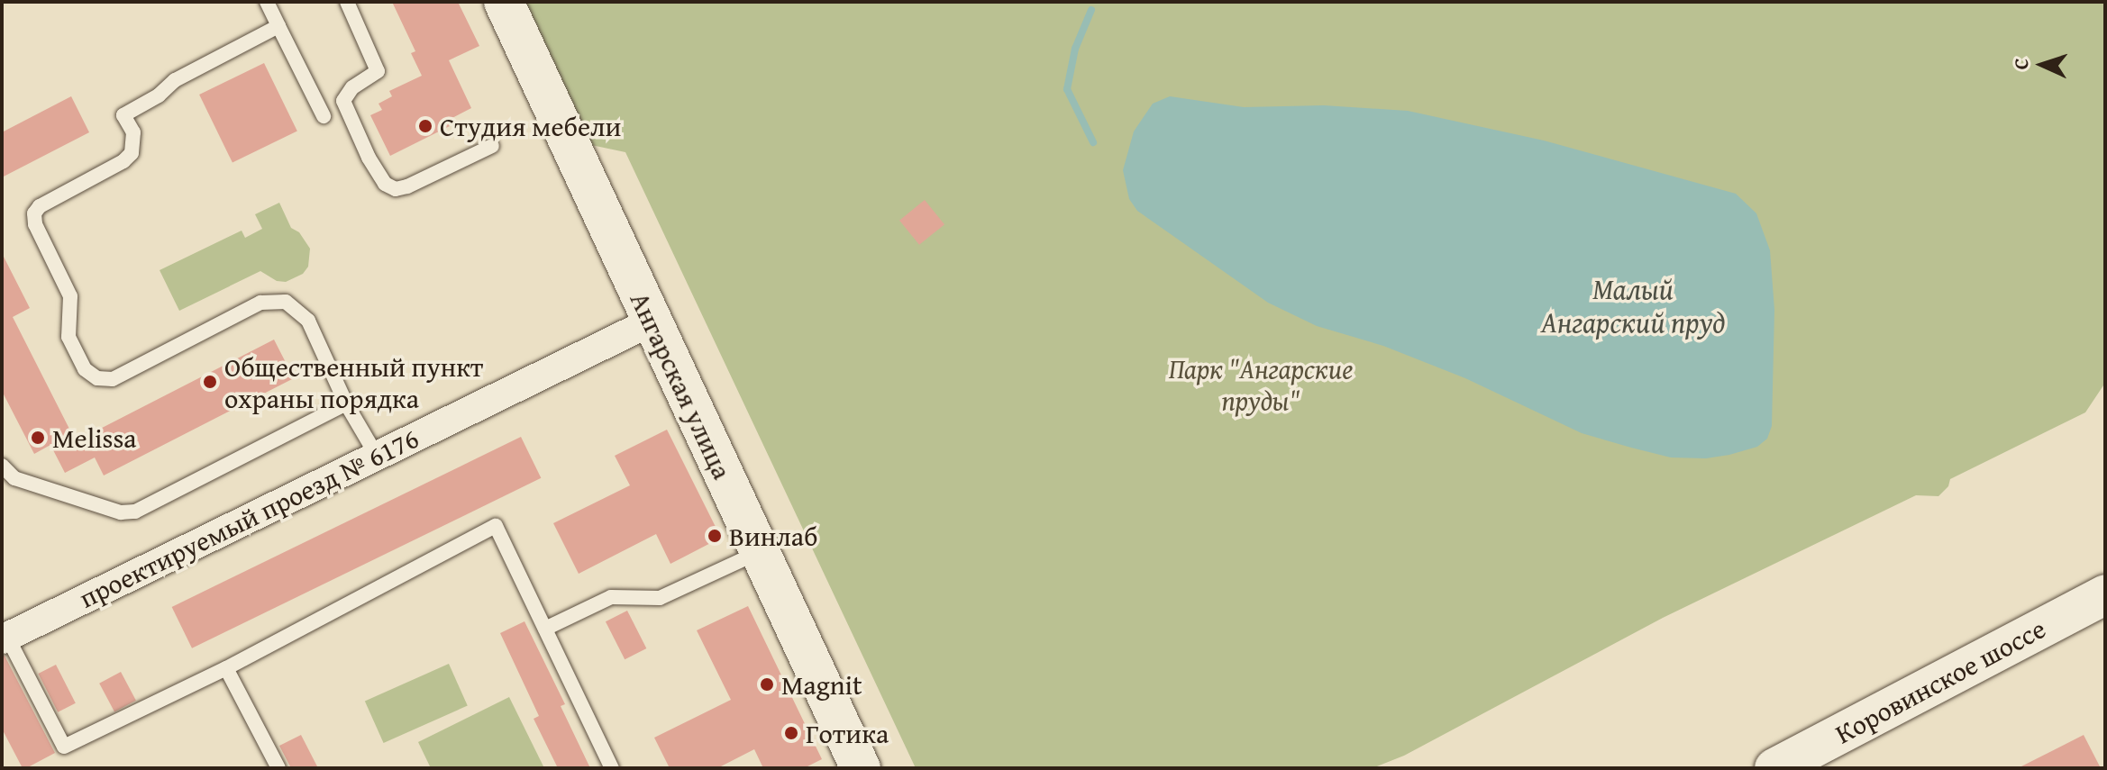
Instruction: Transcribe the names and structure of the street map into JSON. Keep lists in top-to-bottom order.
{
  "streets": {
    "street": ["Ангарская улица", "проектируемый проезд № 6176", "Коровинское шоссе"]
  },
  "crossings": [
    ["Ангарская улица", "проектируемый проезд № 6176"]
  ],
  "water": ["Малый Ангарский пруд"],
  "parks": ["Парк \"Ангарские пруды\""],
  "places": [
    "Студия мебели",
    "Общественный пункт охраны порядка",
    "Melissa",
    "Винлаб",
    "Magnit",
    "Готика"
  ],
  "north": "left"
}
